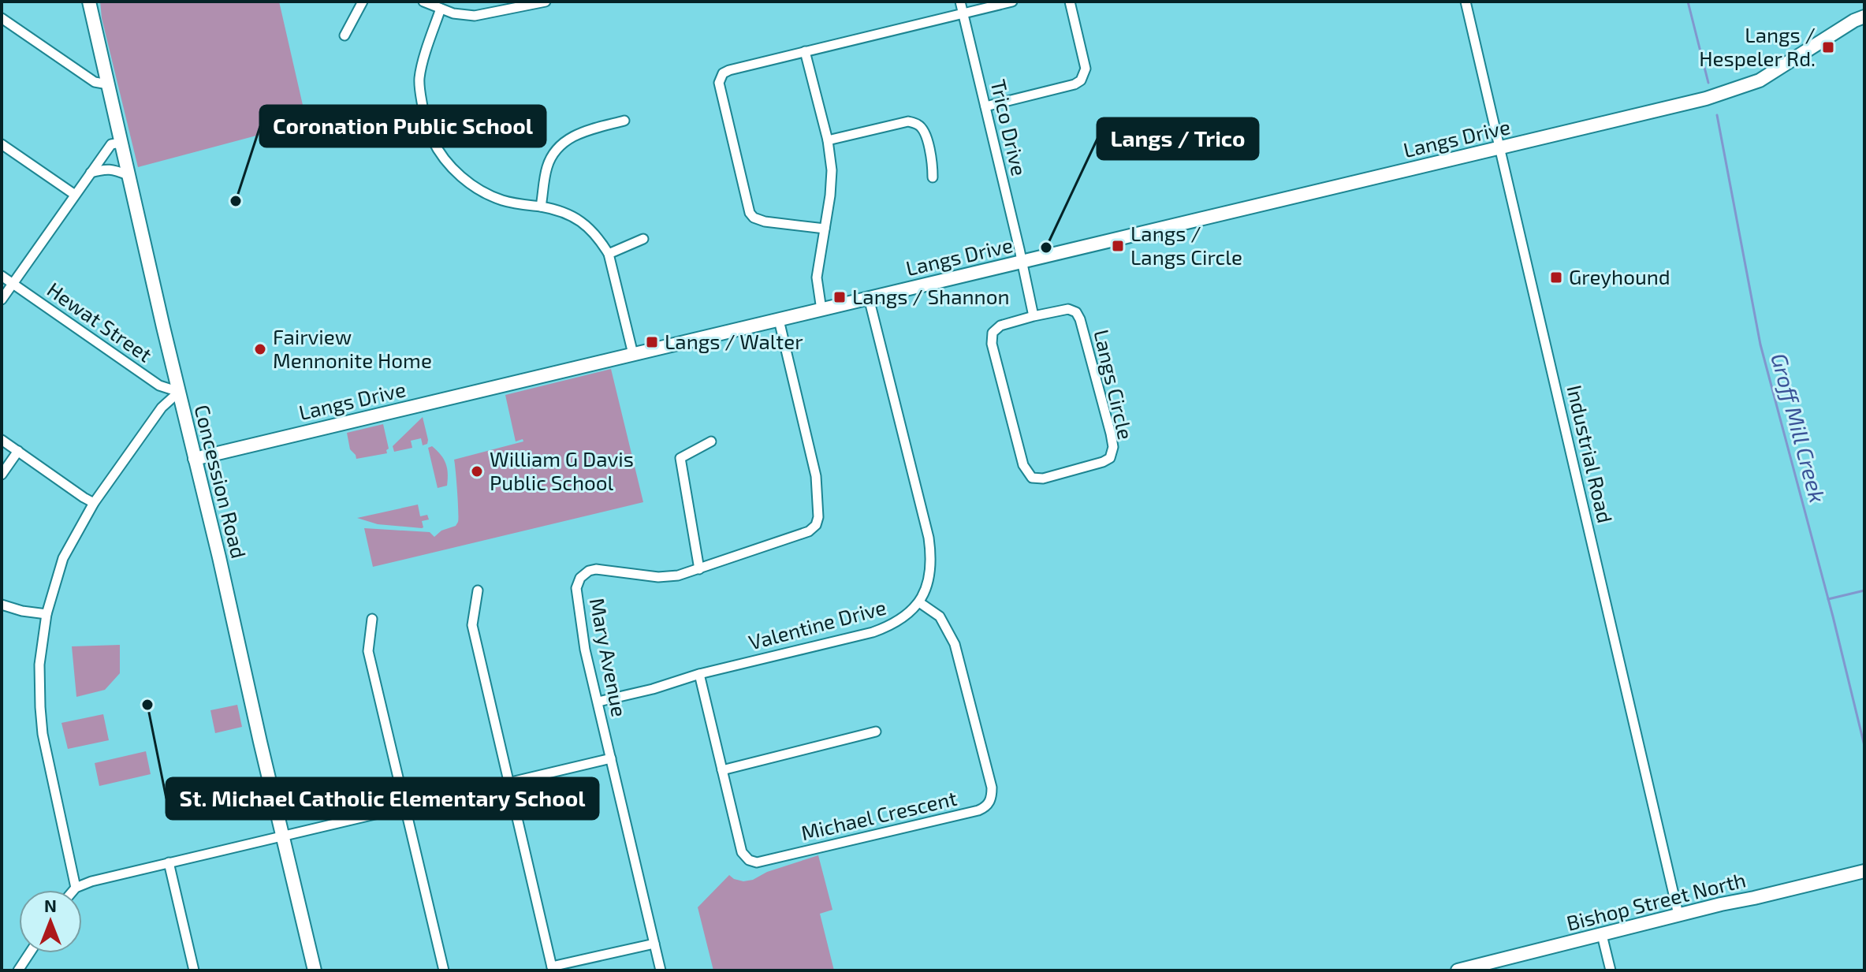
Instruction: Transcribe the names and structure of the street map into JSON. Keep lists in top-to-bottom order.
{
  "streets": {
    "street": [
      "Trico Drive",
      "Langs Drive",
      "Hewat Street",
      "Langs Circle",
      "Industrial Road",
      "Concession Road",
      "Valentine Drive",
      "Mary Avenue",
      "Michael Crescent",
      "Bishop Street North"
    ]
  },
  "crossings": [
    ["Trico Drive", "Langs Drive"],
    ["Langs Drive", "Industrial Road"],
    ["Langs Drive", "Concession Road"],
    ["Langs Drive", "Valentine Drive"],
    ["Langs Drive", "Mary Avenue"],
    ["Hewat Street", "Concession Road"],
    ["Industrial Road", "Bishop Street North"],
    ["Valentine Drive", "Mary Avenue"],
    ["Valentine Drive", "Michael Crescent"]
  ],
  "water": ["Groff Mill Creek"],
  "places": {
    "transit": [
      "Langs / Hespeler Rd.",
      "Langs / Langs Circle",
      "Greyhound",
      "Langs / Shannon",
      "Langs / Walter"
    ],
    "other": [
      "Coronation Public School",
      "Langs / Trico",
      "Fairview Mennonite Home",
      "William G Davis Public School",
      "St. Michael Catholic Elementary School"
    ]
  },
  "north": "top"
}
